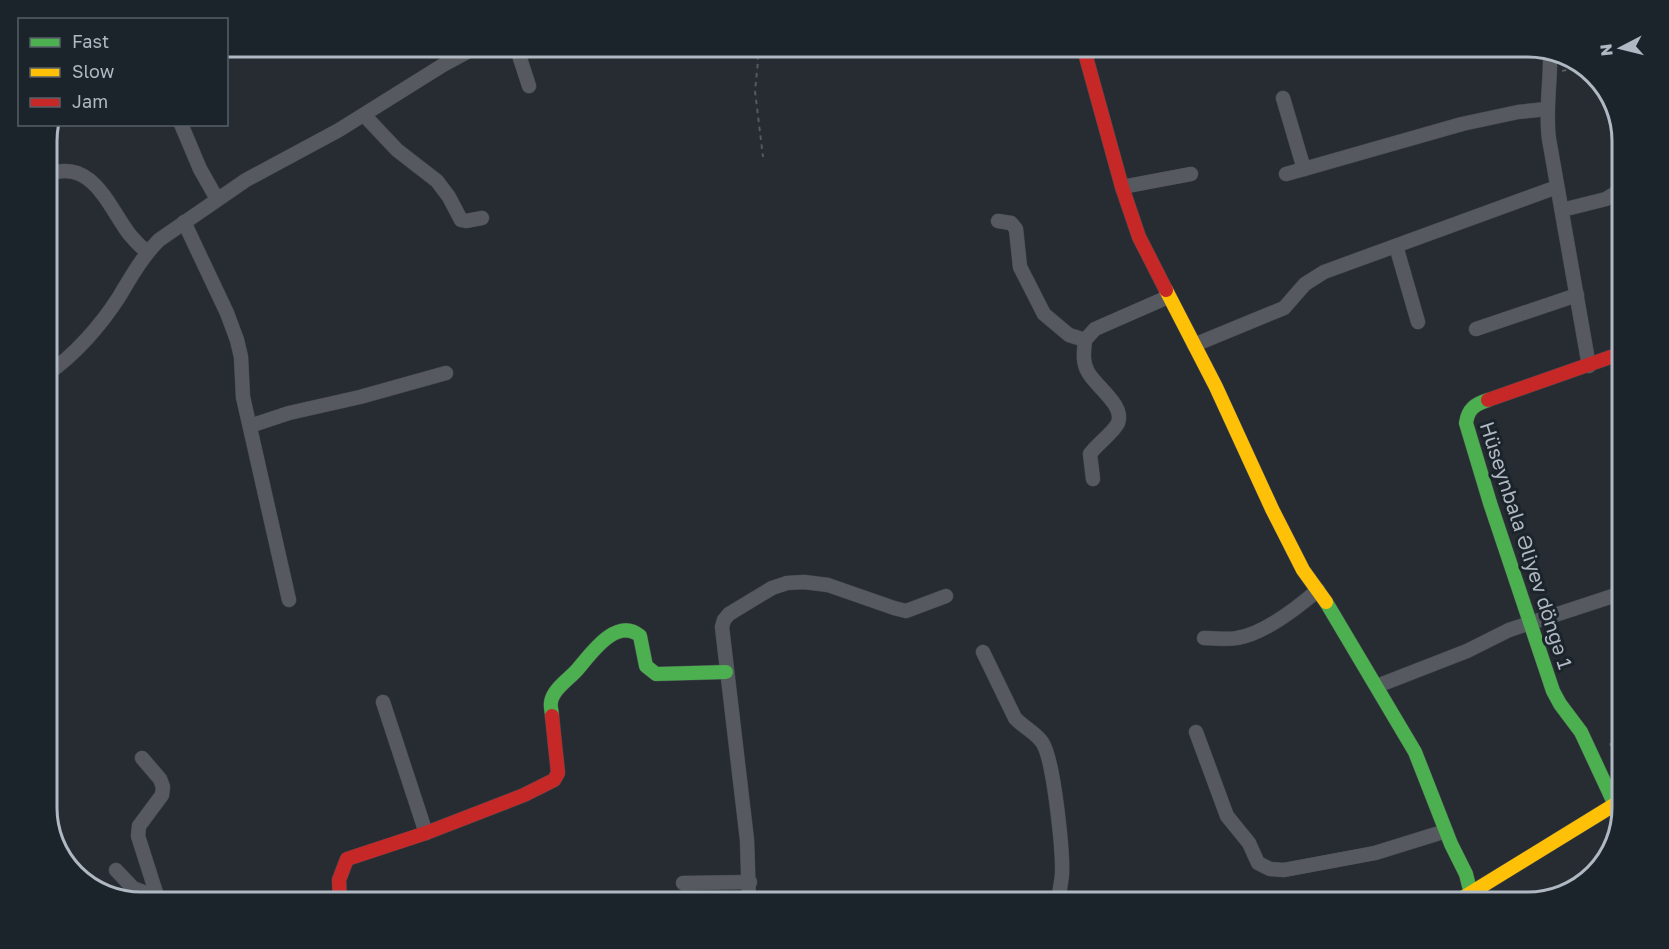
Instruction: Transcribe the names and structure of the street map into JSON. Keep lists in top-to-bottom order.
{
  "streets": {
    "street": ["Hüseynbala Əliyev döngə 1"]
  },
  "legend": ["Fast", "Slow", "Jam"],
  "north": "left"
}
